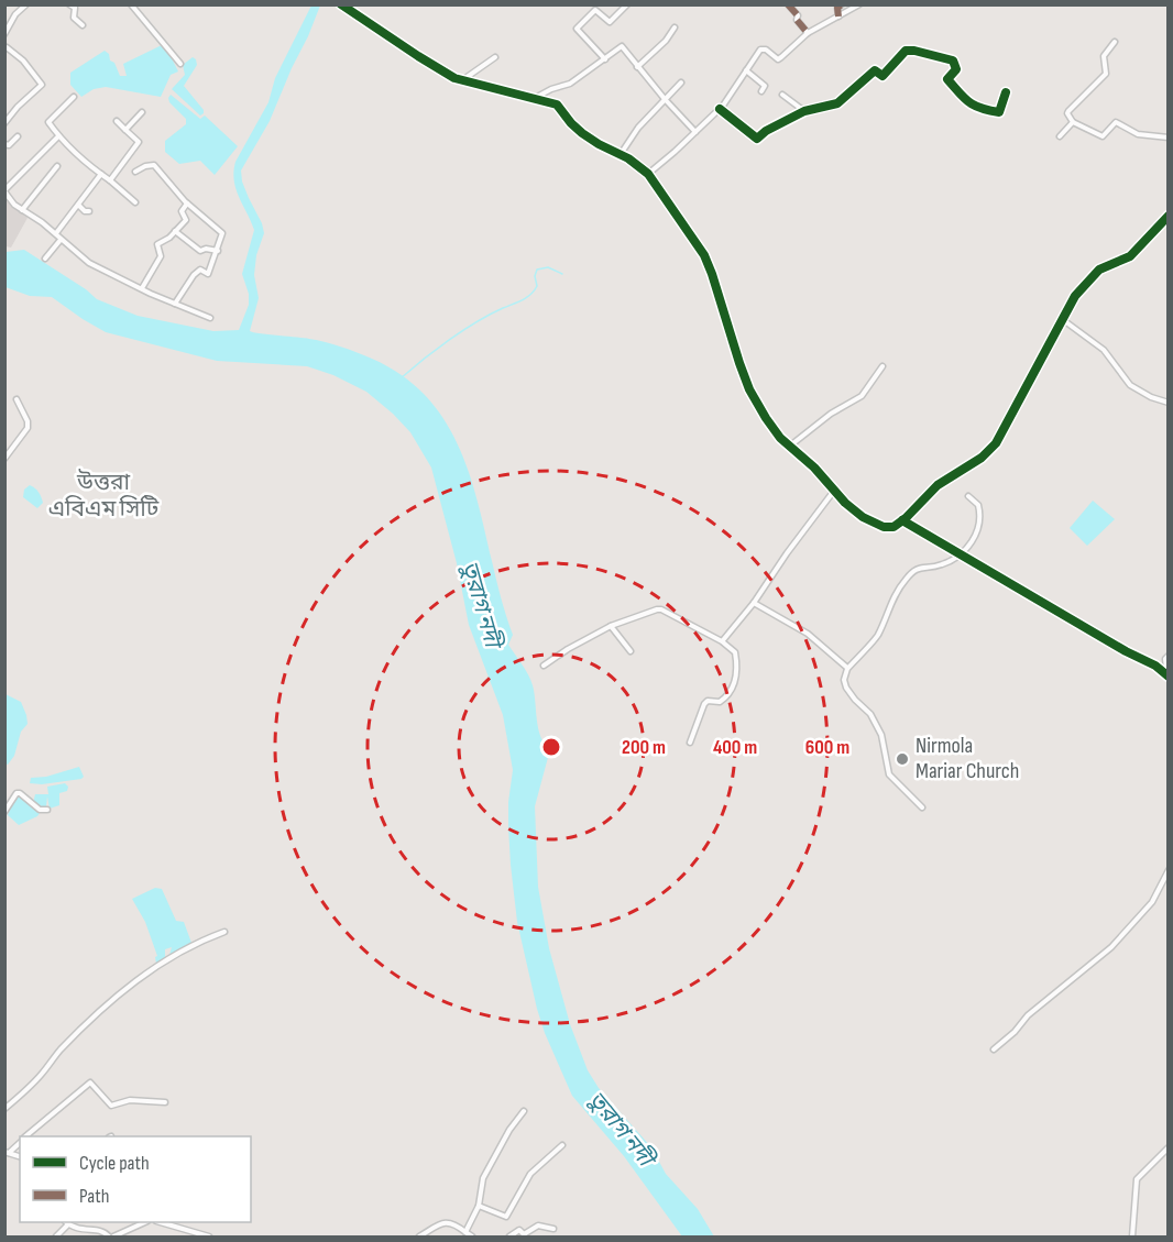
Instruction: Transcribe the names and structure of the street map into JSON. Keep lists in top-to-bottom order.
{
  "districts": ["উত্তরা এবিএম সিটি"],
  "water": ["তুরাগ নদী"],
  "places": ["Nirmola Mariar Church"],
  "legend": ["Cycle path", "Path"],
  "rings": ["200 m", "400 m", "600 m"]
}
